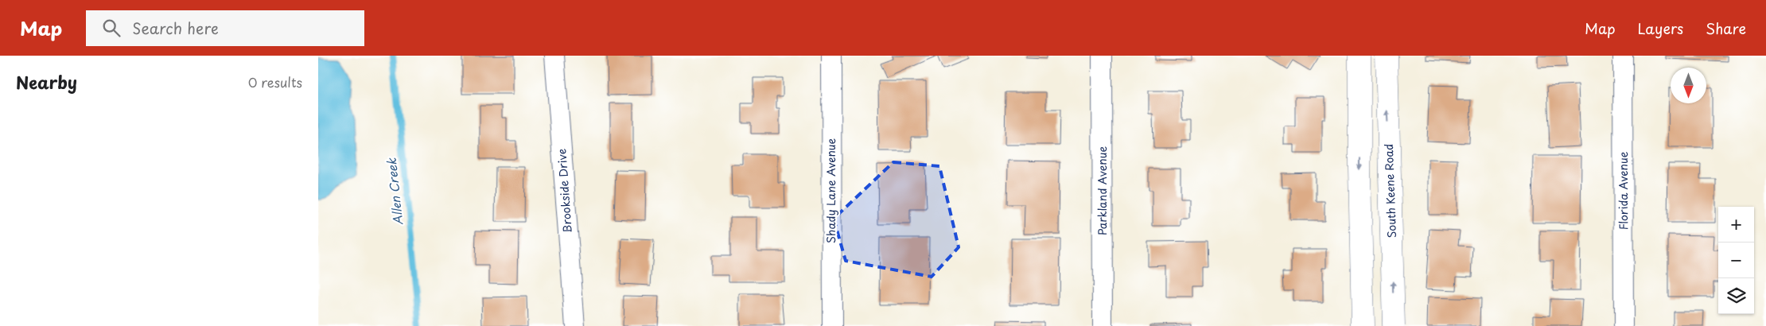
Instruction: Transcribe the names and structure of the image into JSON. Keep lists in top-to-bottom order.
{
  "streets": {
    "main road": ["South Keene Road"],
    "street": [
      "Brookside Drive",
      "Shady Lane Avenue",
      "Parkland Avenue",
      "Florida Avenue"
    ]
  },
  "water": ["Allen Creek"],
  "north": "bottom",
  "page": {
    "header": "Map",
    "search": "Search here",
    "nav": ["Map", "Layers", "Share"],
    "heading": ["Nearby", "0 results"],
    "map_buttons": ["+", "−"]
  }
}
